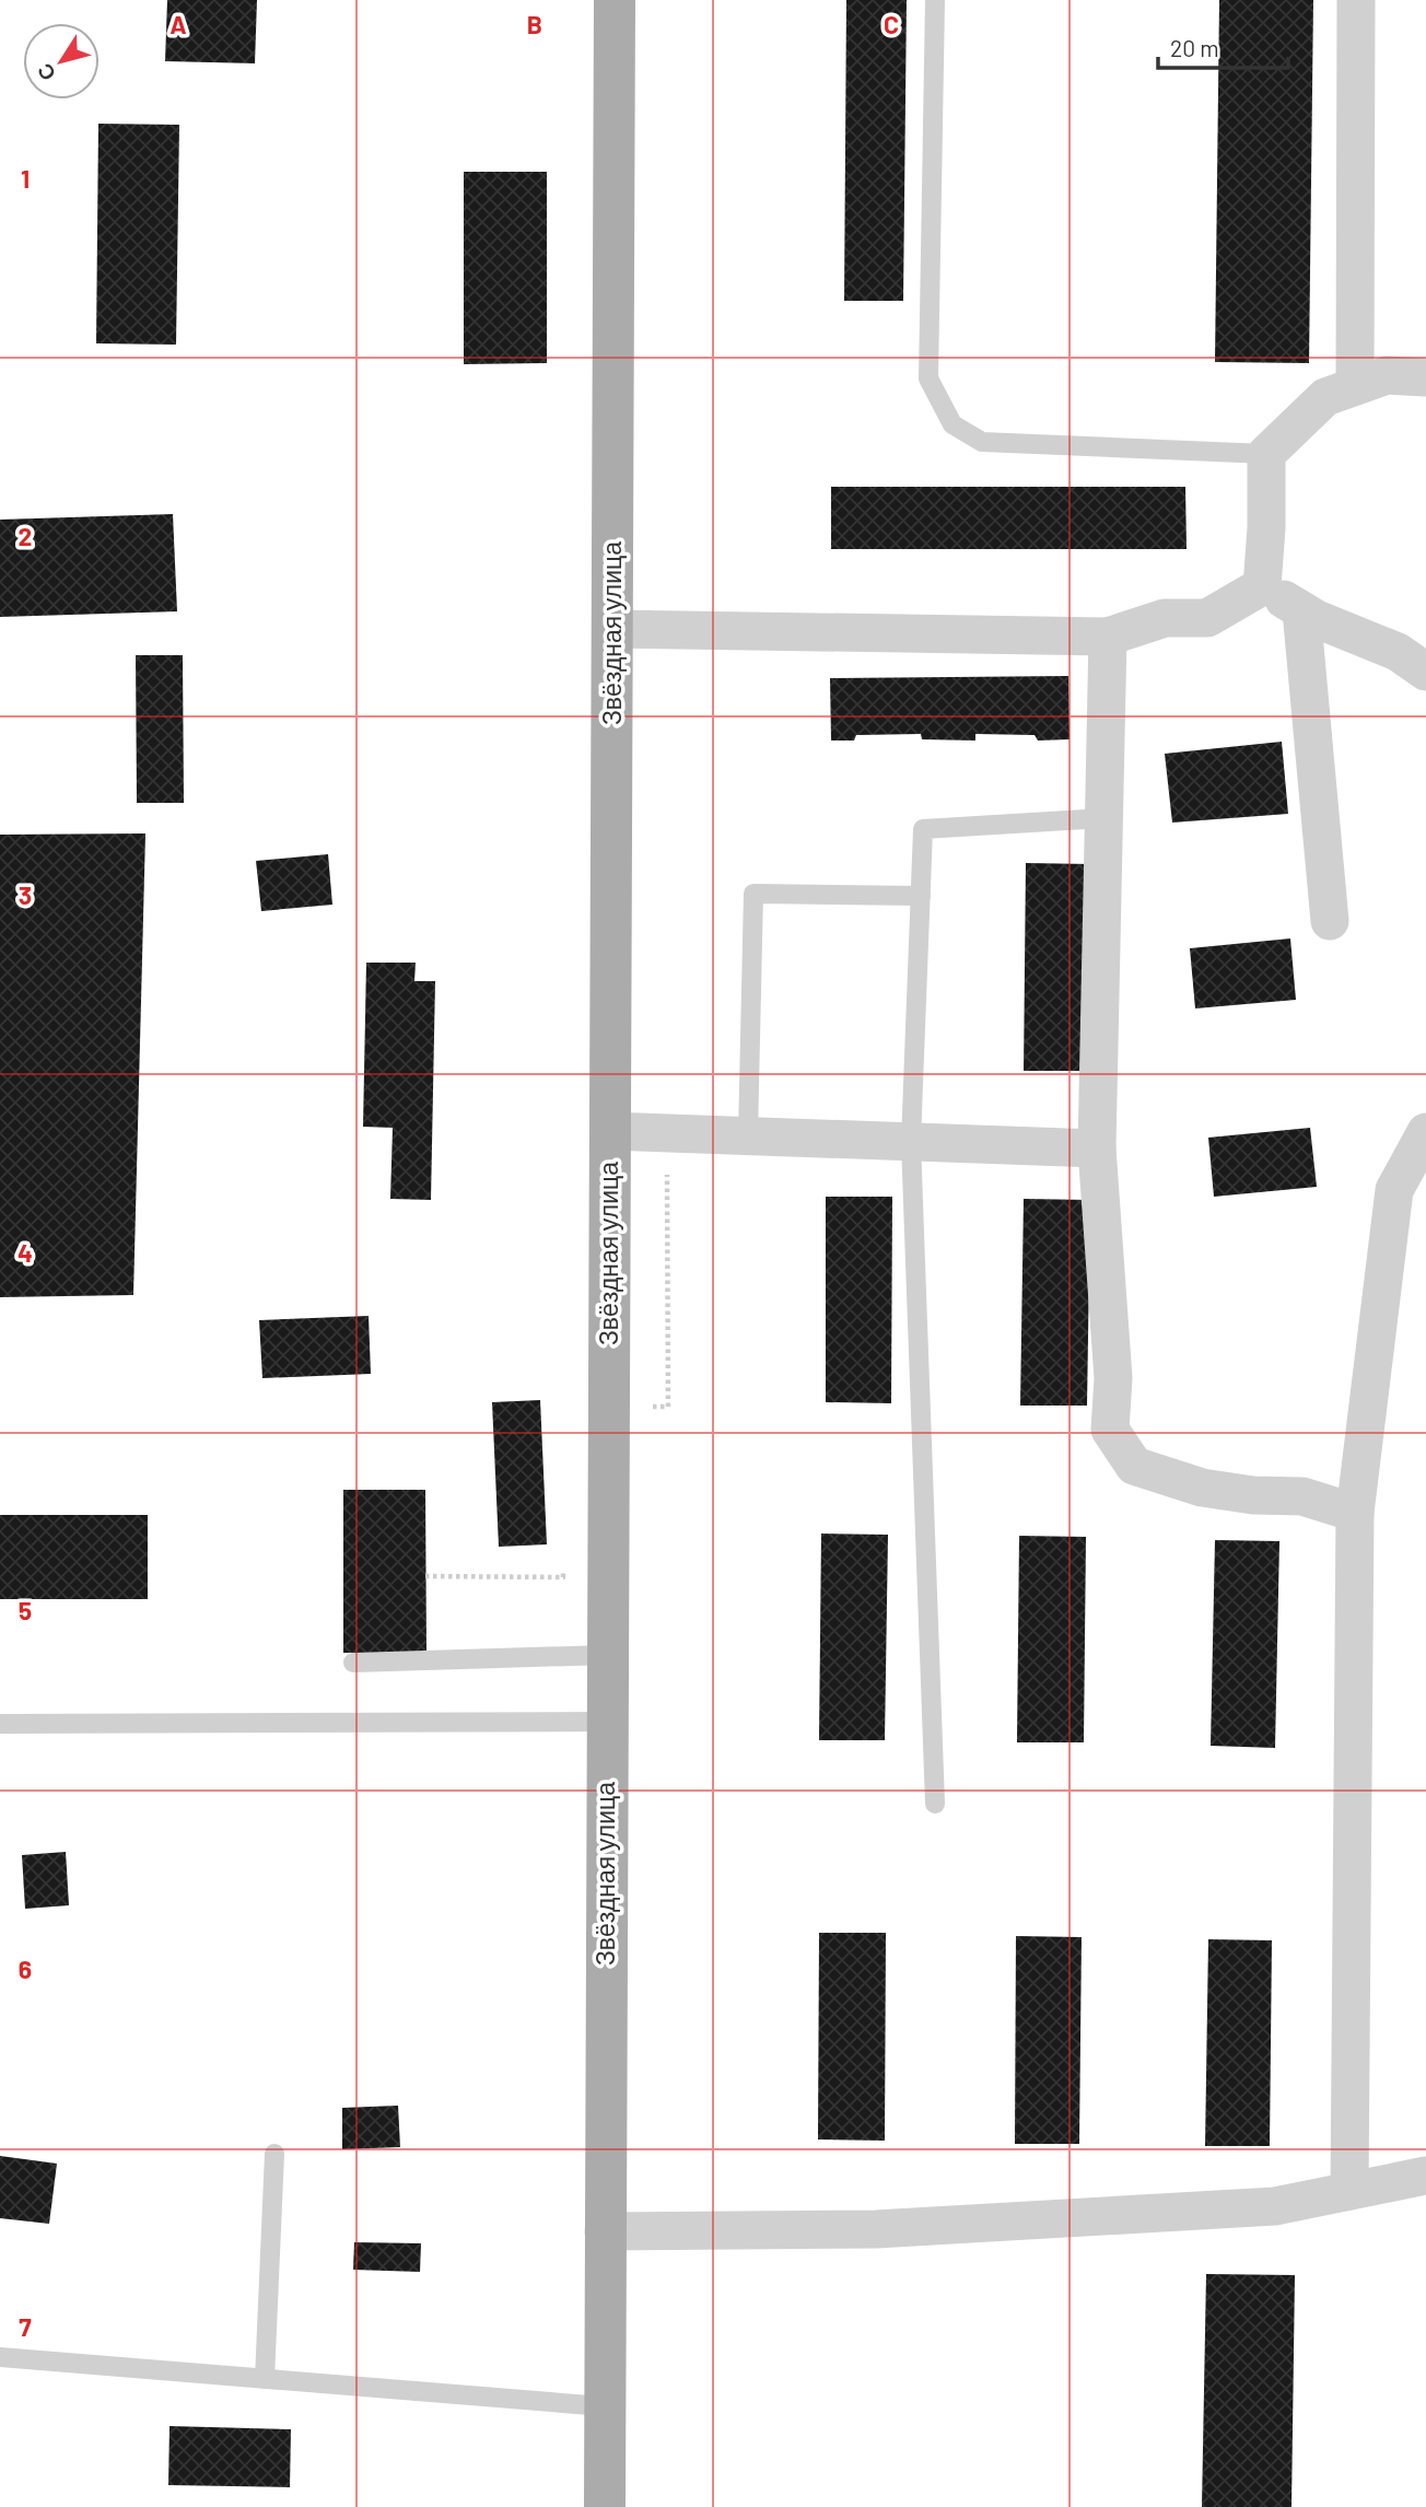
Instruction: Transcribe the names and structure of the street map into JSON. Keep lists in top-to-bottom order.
{
  "streets": {
    "main road": ["Звёздная улица"]
  },
  "scale_bar": "20 m",
  "north": "bottom left",
  "grid": {
    "columns": ["A", "B", "C"],
    "rows": [
      "1",
      "2",
      "3",
      "4",
      "5",
      "6",
      "7"
    ]
  }
}
